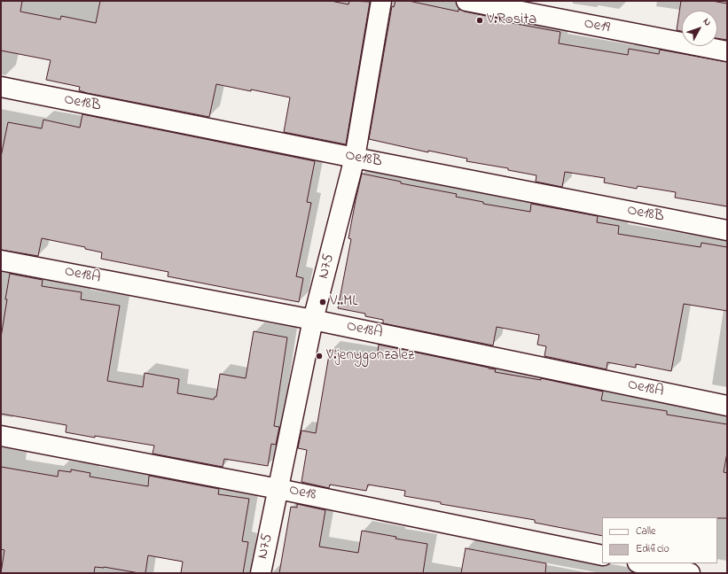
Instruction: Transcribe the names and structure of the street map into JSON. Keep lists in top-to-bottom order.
{
  "streets": {
    "street": [
      "Oe19",
      "Oe18B",
      "N75",
      "Oe18A",
      "Oe18"
    ]
  },
  "crossings": [
    ["Oe18B", "N75"],
    ["N75", "Oe18A"],
    ["N75", "Oe18"]
  ],
  "places": ["V.Rosita", "V..ML", "V.jenygonzalez"],
  "legend": ["Calle", "Edificio"],
  "north": "top right"
}
